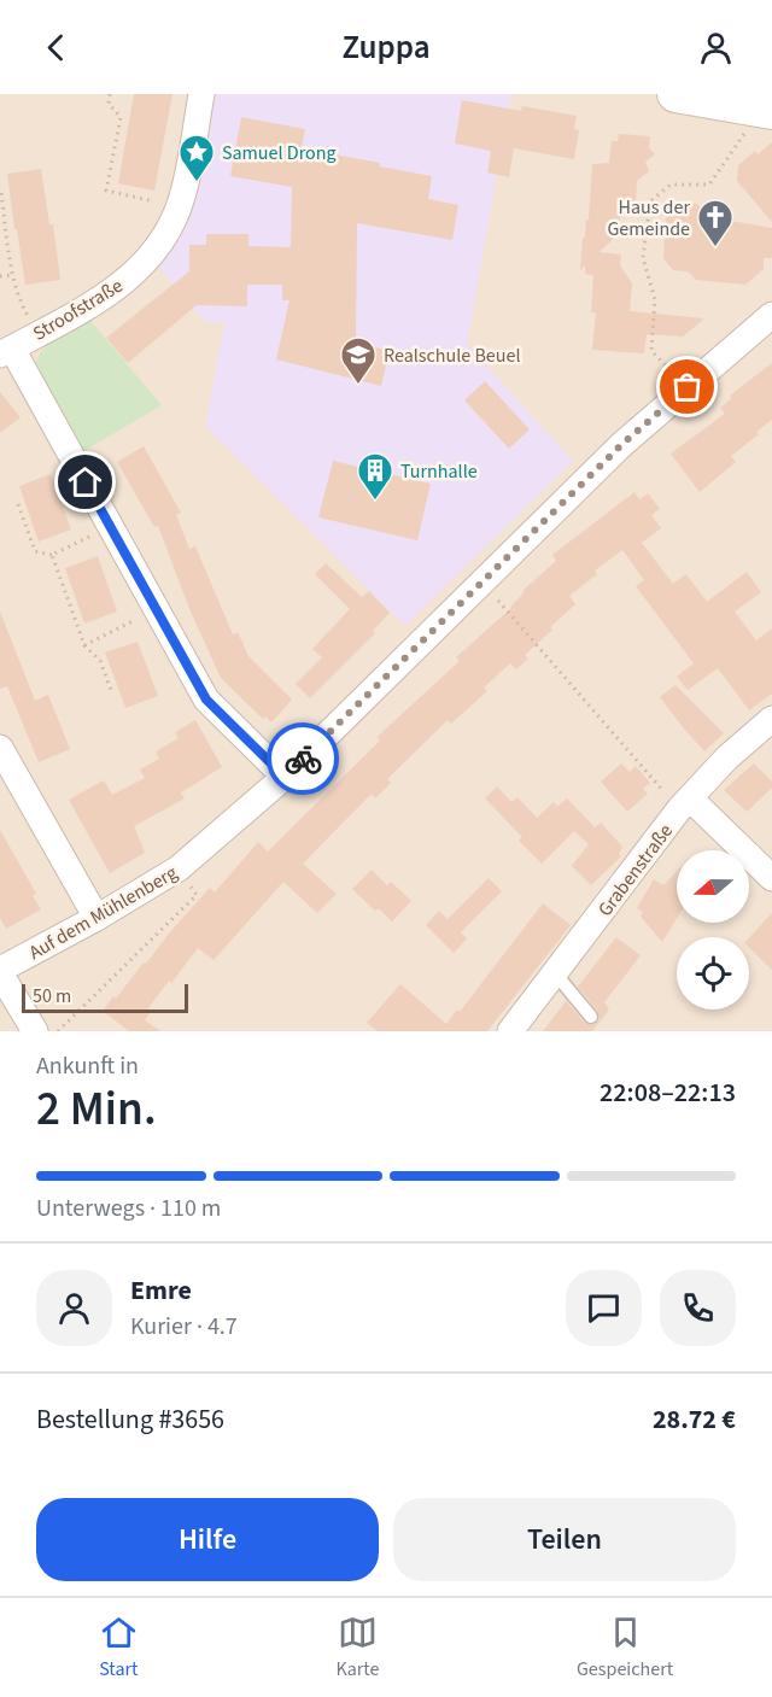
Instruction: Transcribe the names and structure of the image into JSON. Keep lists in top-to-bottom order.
{
  "streets": {
    "street": ["Stroofstraße", "Grabenstraße", "Auf dem Mühlenberg"]
  },
  "places": {
    "place": ["Samuel Drong"],
    "church": ["Haus der Gemeinde"],
    "school or university": ["Realschule Beuel"],
    "building": ["Turnhalle"]
  },
  "scale_bar": "50 m",
  "north": "left",
  "page": {
    "header": "Zuppa",
    "scale": "50 m",
    "heading": ["2 Min.", "Ankunft in", "22:08–22:13"],
    "panel": [
      "Emre",
      "Kurier · 4.7",
      "Bestellung #3656",
      "28.72 €"
    ],
    "bar": "Unterwegs · 110 m",
    "buttons": ["Hilfe", "Teilen"],
    "tabs": ["Start", "Karte", "Gespeichert"]
  }
}
